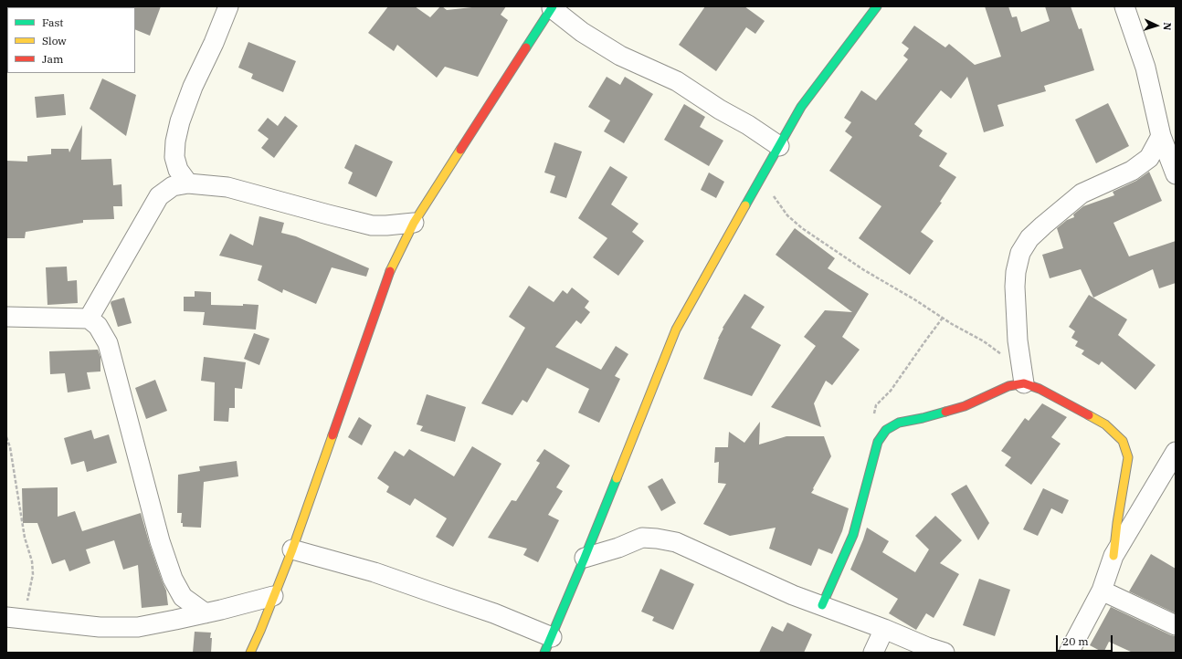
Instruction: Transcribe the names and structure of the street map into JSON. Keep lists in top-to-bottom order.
{
  "legend": ["Fast", "Slow", "Jam"],
  "scale_bar": "20 m",
  "north": "right"
}
